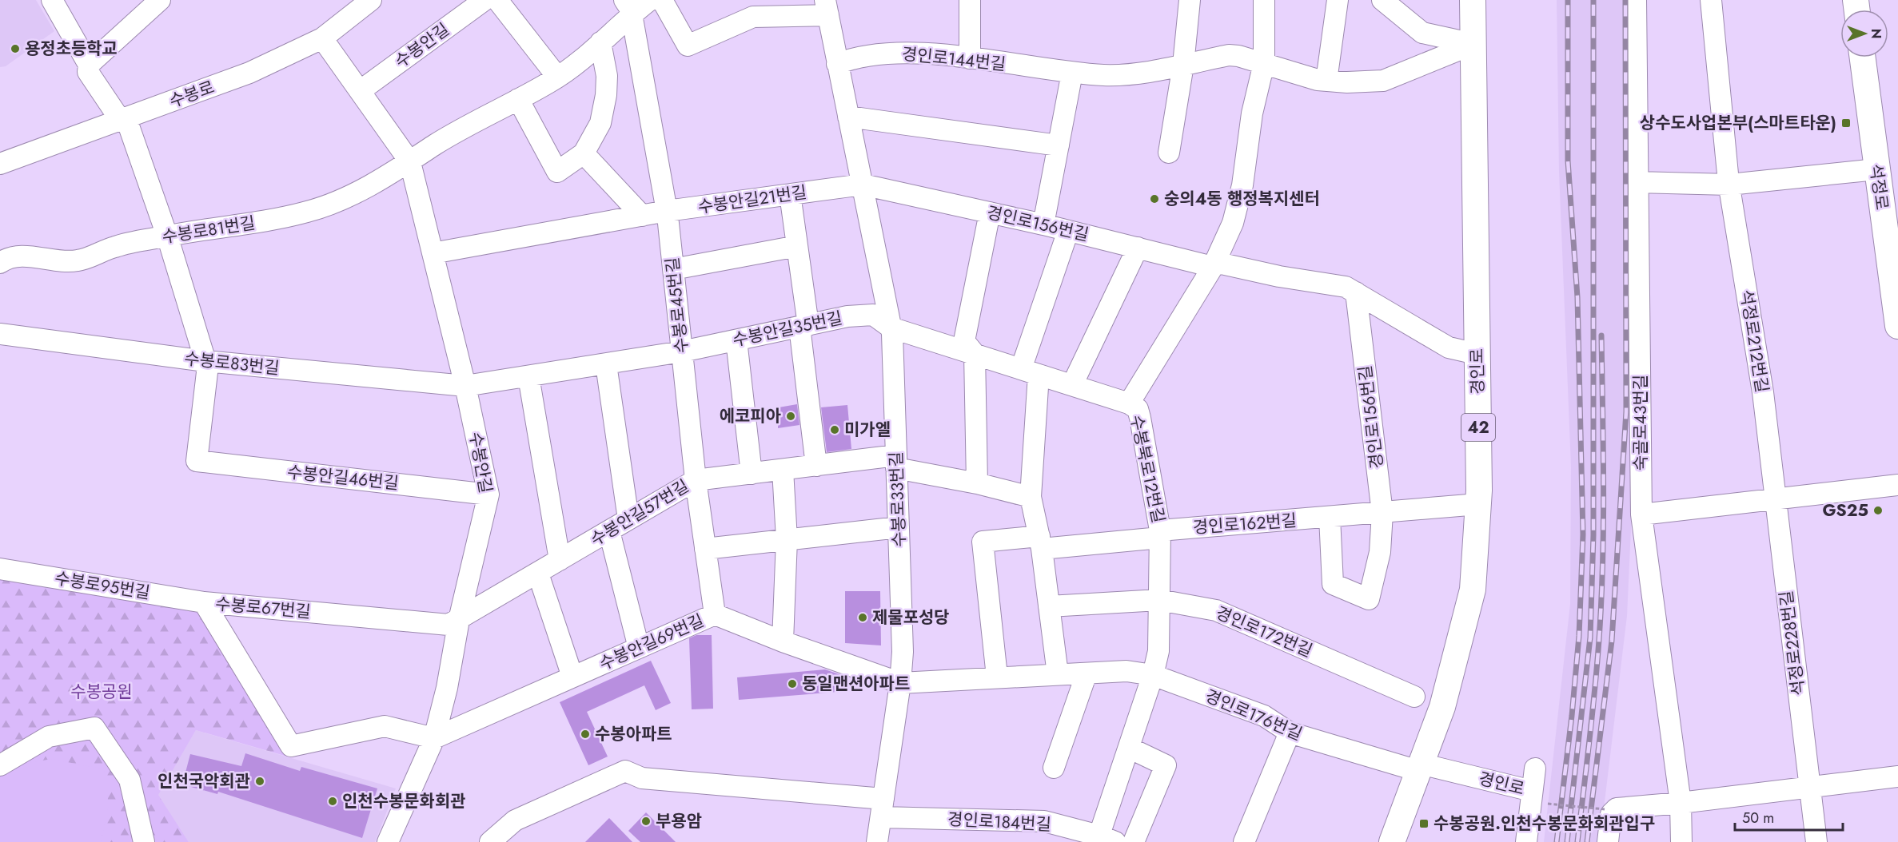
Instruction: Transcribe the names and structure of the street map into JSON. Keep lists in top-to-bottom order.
{
  "streets": {
    "main road": ["석정로", "경인로", "42"],
    "street": [
      "수봉안길",
      "경인로144번길",
      "수봉로",
      "수봉안길21번길",
      "경인로156번길",
      "수봉로81번길",
      "수봉로45번길",
      "수봉안길35번길",
      "석정로212번길",
      "수봉로83번길",
      "숙골로43번길",
      "수봉북로12번길",
      "수봉안길46번길",
      "수봉로33번길",
      "수봉안길57번길",
      "경인로162번길",
      "수봉로95번길",
      "수봉로67번길",
      "경인로172번길",
      "수봉안길69번길",
      "석정로228번길",
      "경인로176번길",
      "경인로184번길"
    ]
  },
  "crossings": [
    ["수봉안길", "수봉로"],
    ["수봉안길", "수봉안길21번길"],
    ["수봉안길", "수봉로81번길"],
    ["수봉안길", "수봉안길35번길"],
    ["수봉안길", "수봉로83번길"],
    ["수봉안길", "수봉안길46번길"],
    ["수봉안길", "수봉안길57번길"],
    ["수봉안길", "수봉로67번길"],
    ["수봉안길", "수봉안길69번길"],
    ["경인로144번길", "경인로"],
    ["경인로144번길", "수봉북로12번길"],
    ["경인로144번길", "수봉로33번길"],
    ["수봉안길21번길", "경인로156번길"],
    ["수봉안길21번길", "수봉로45번길"],
    ["수봉안길21번길", "수봉로33번길"],
    ["경인로156번길", "경인로"],
    ["경인로156번길", "수봉북로12번길"],
    ["경인로156번길", "수봉로33번길"],
    ["경인로156번길", "경인로162번길"],
    ["수봉로81번길", "수봉로45번길"],
    ["수봉로45번길", "수봉안길35번길"],
    ["수봉로45번길", "수봉안길57번길"],
    ["수봉로45번길", "수봉안길69번길"],
    ["수봉안길35번길", "수봉로83번길"],
    ["수봉안길35번길", "수봉북로12번길"],
    ["수봉안길35번길", "수봉로33번길"],
    ["석정로212번길", "석정로228번길"],
    ["수봉로83번길", "수봉안길46번길"],
    ["경인로", "경인로162번길"],
    ["경인로", "경인로176번길"],
    ["수봉북로12번길", "경인로162번길"],
    ["수봉북로12번길", "경인로172번길"],
    ["수봉북로12번길", "경인로176번길"],
    ["수봉북로12번길", "경인로184번길"],
    ["수봉로33번길", "수봉안길57번길"],
    ["수봉로33번길", "수봉안길69번길"],
    ["수봉로33번길", "경인로176번길"],
    ["수봉로33번길", "경인로184번길"],
    ["수봉안길57번길", "수봉로67번길"],
    ["수봉로95번길", "수봉로67번길"],
    ["수봉로67번길", "수봉안길69번길"],
    ["수봉안길69번길", "경인로176번길"]
  ],
  "parks": ["수봉공원"],
  "places": {
    "other": [
      "용정초등학교",
      "숭의4동 행정복지센터",
      "에코피아",
      "미가엘",
      "GS25",
      "제물포성당",
      "동일맨션아파트",
      "수봉아파트",
      "인천국악회관",
      "인천수봉문화회관",
      "부용암"
    ],
    "transit": ["상수도사업본부(스마트타운)", "수봉공원.인천수봉문화회관입구"]
  },
  "scale_bar": "50 m",
  "north": "right"
}
